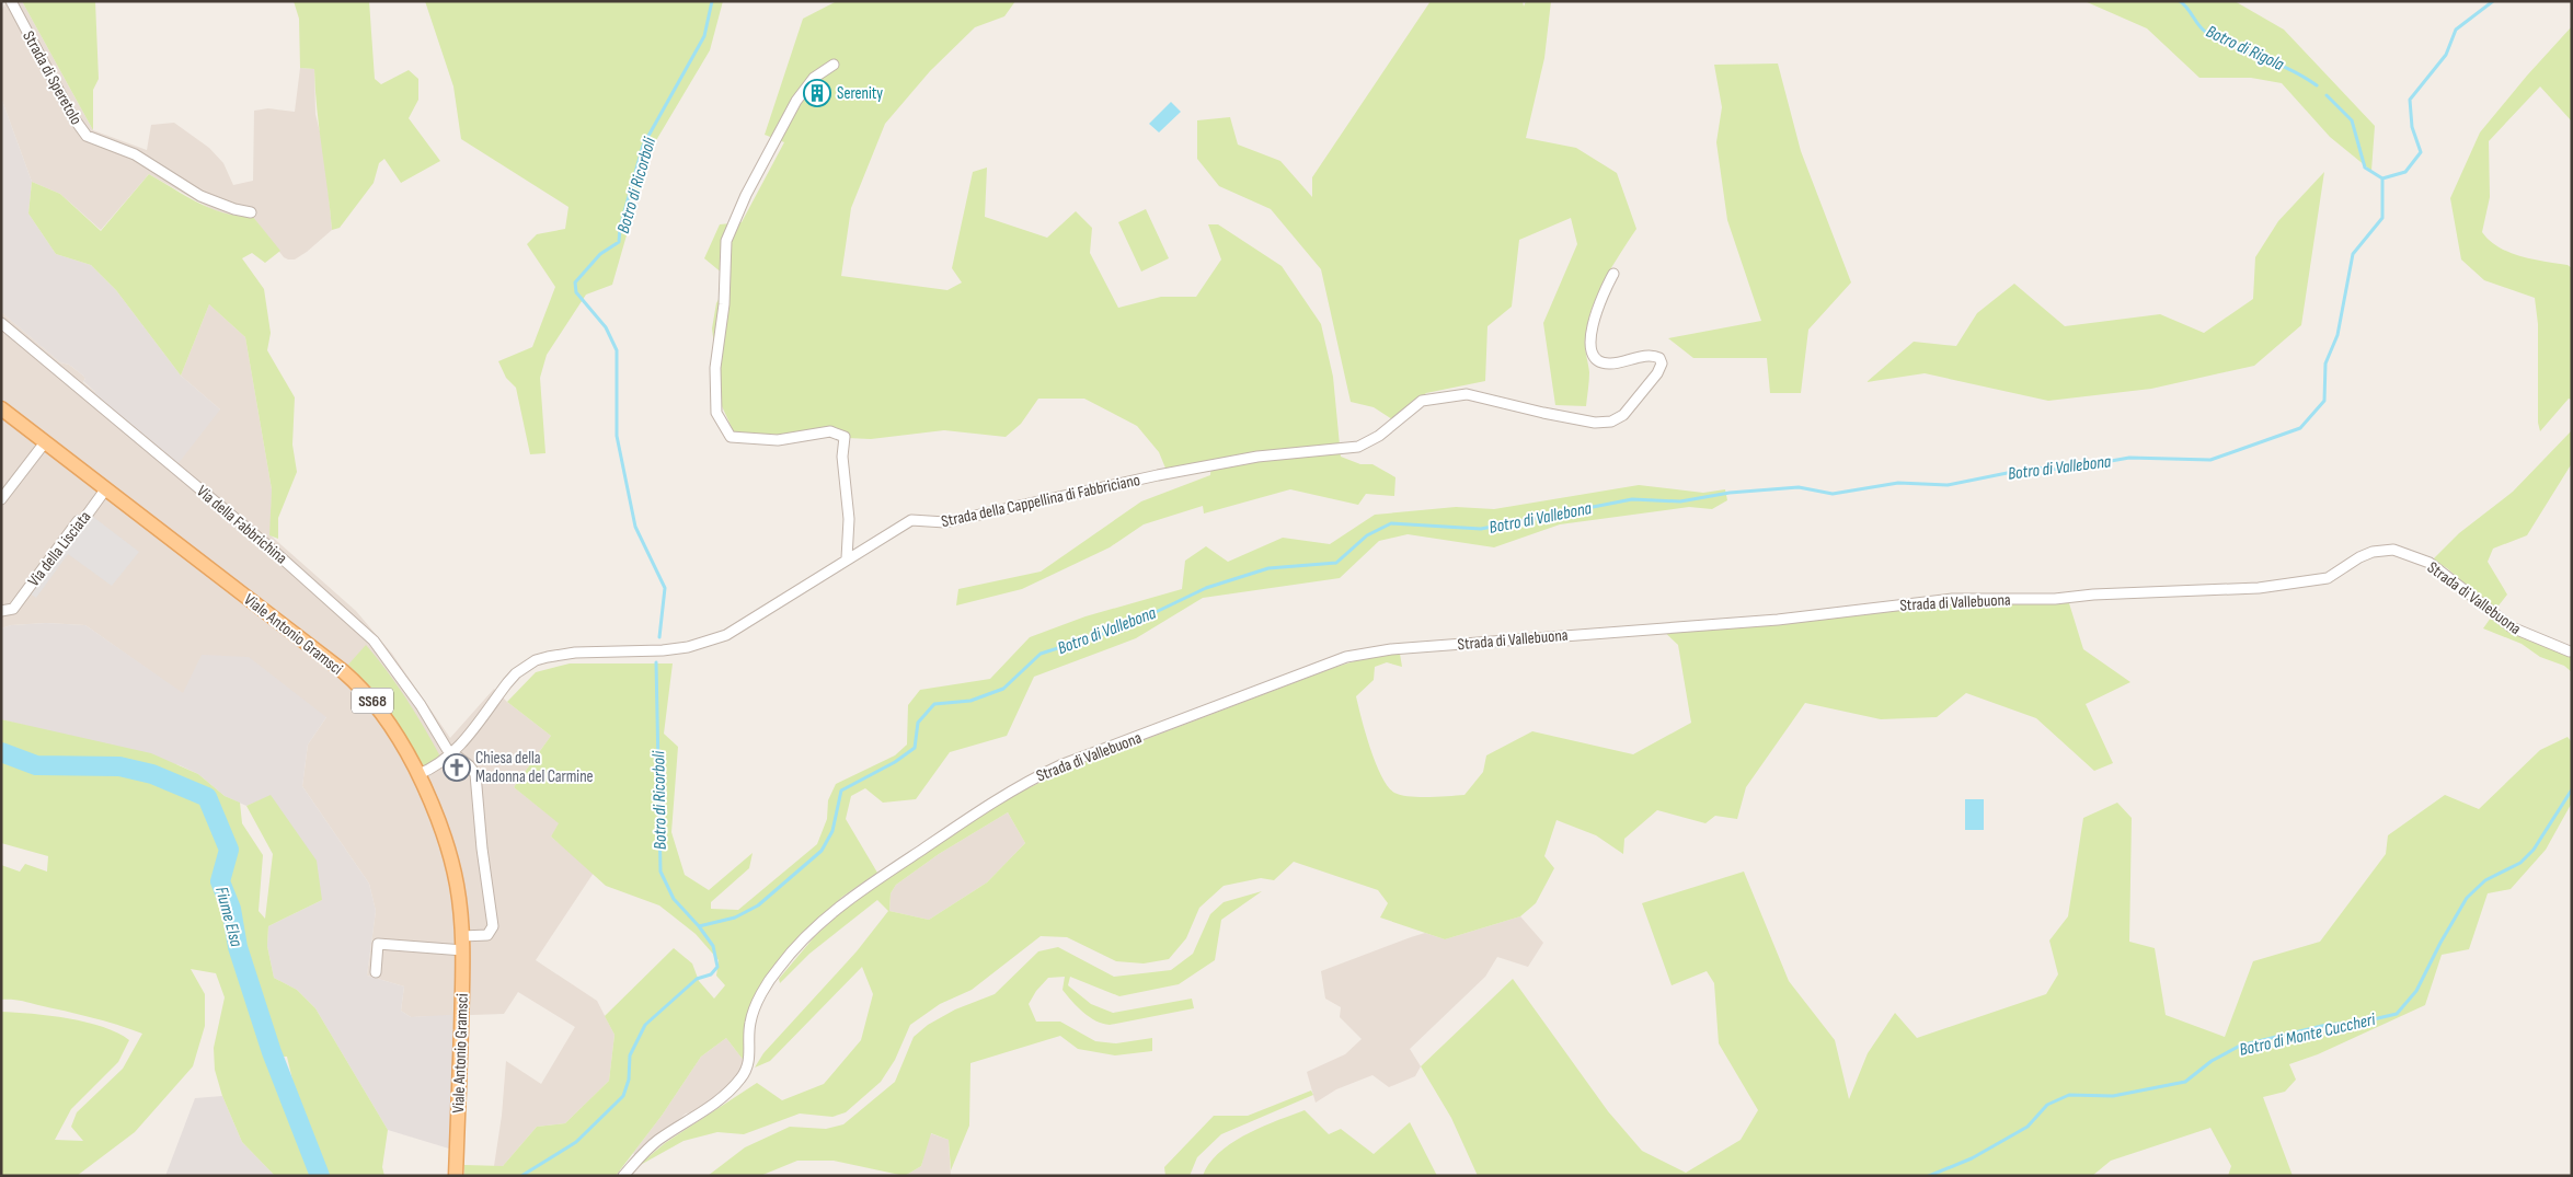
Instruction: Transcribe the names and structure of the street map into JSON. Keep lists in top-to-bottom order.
{
  "streets": {
    "main road": ["Viale Antonio Gramsci", "SS68"],
    "street": [
      "Strada di Speretolo",
      "Strada della Cappellina di Fabbriciano",
      "Via della Fabbrichina",
      "Via della Lisciata",
      "Strada di Vallebuona"
    ]
  },
  "crossings": [
    ["Strada della Cappellina di Fabbriciano", "Via della Fabbrichina"],
    ["Strada della Cappellina di Fabbriciano", "Viale Antonio Gramsci"],
    ["Via della Fabbrichina", "Viale Antonio Gramsci"],
    ["Via della Lisciata", "Viale Antonio Gramsci"]
  ],
  "water": [
    "Botro di Rigola",
    "Botro di Ricorboli",
    "Botro di Vallebona",
    "Fiume Elsa",
    "Botro di Monte Cuccheri"
  ],
  "places": {
    "building": ["Serenity"],
    "church": ["Chiesa della Madonna del Carmine"]
  }
}
